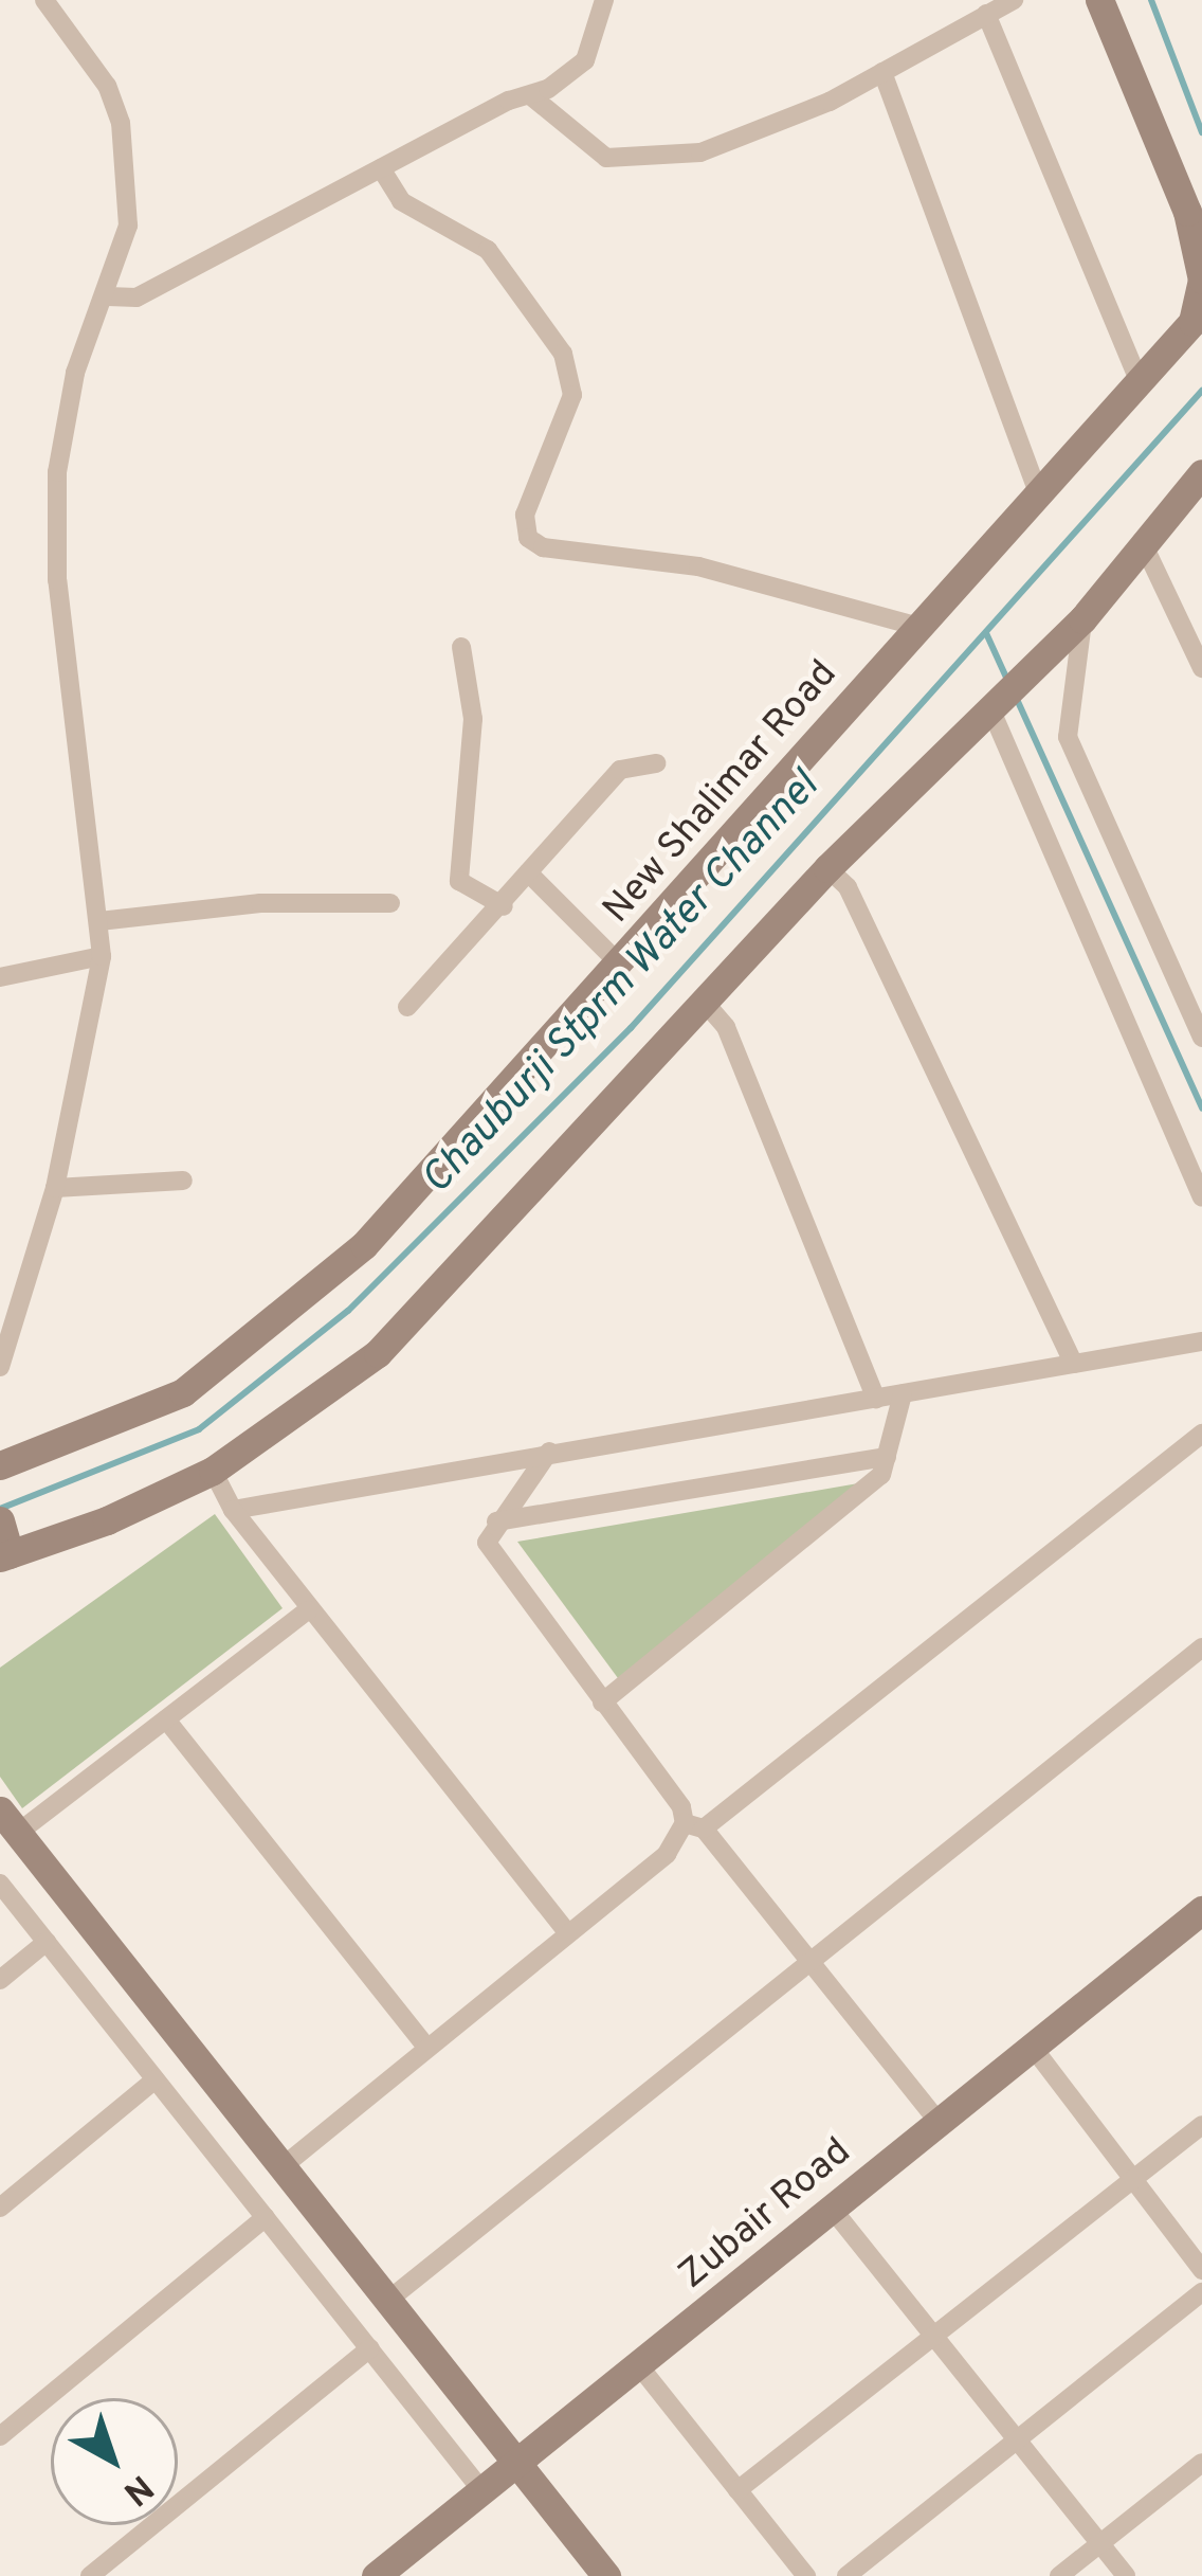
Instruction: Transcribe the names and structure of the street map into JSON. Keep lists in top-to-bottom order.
{
  "streets": {
    "street": ["New Shalimar Road", "Zubair Road"]
  },
  "water": ["Chauburji Stprm Water Channel"],
  "north": "bottom right"
}
